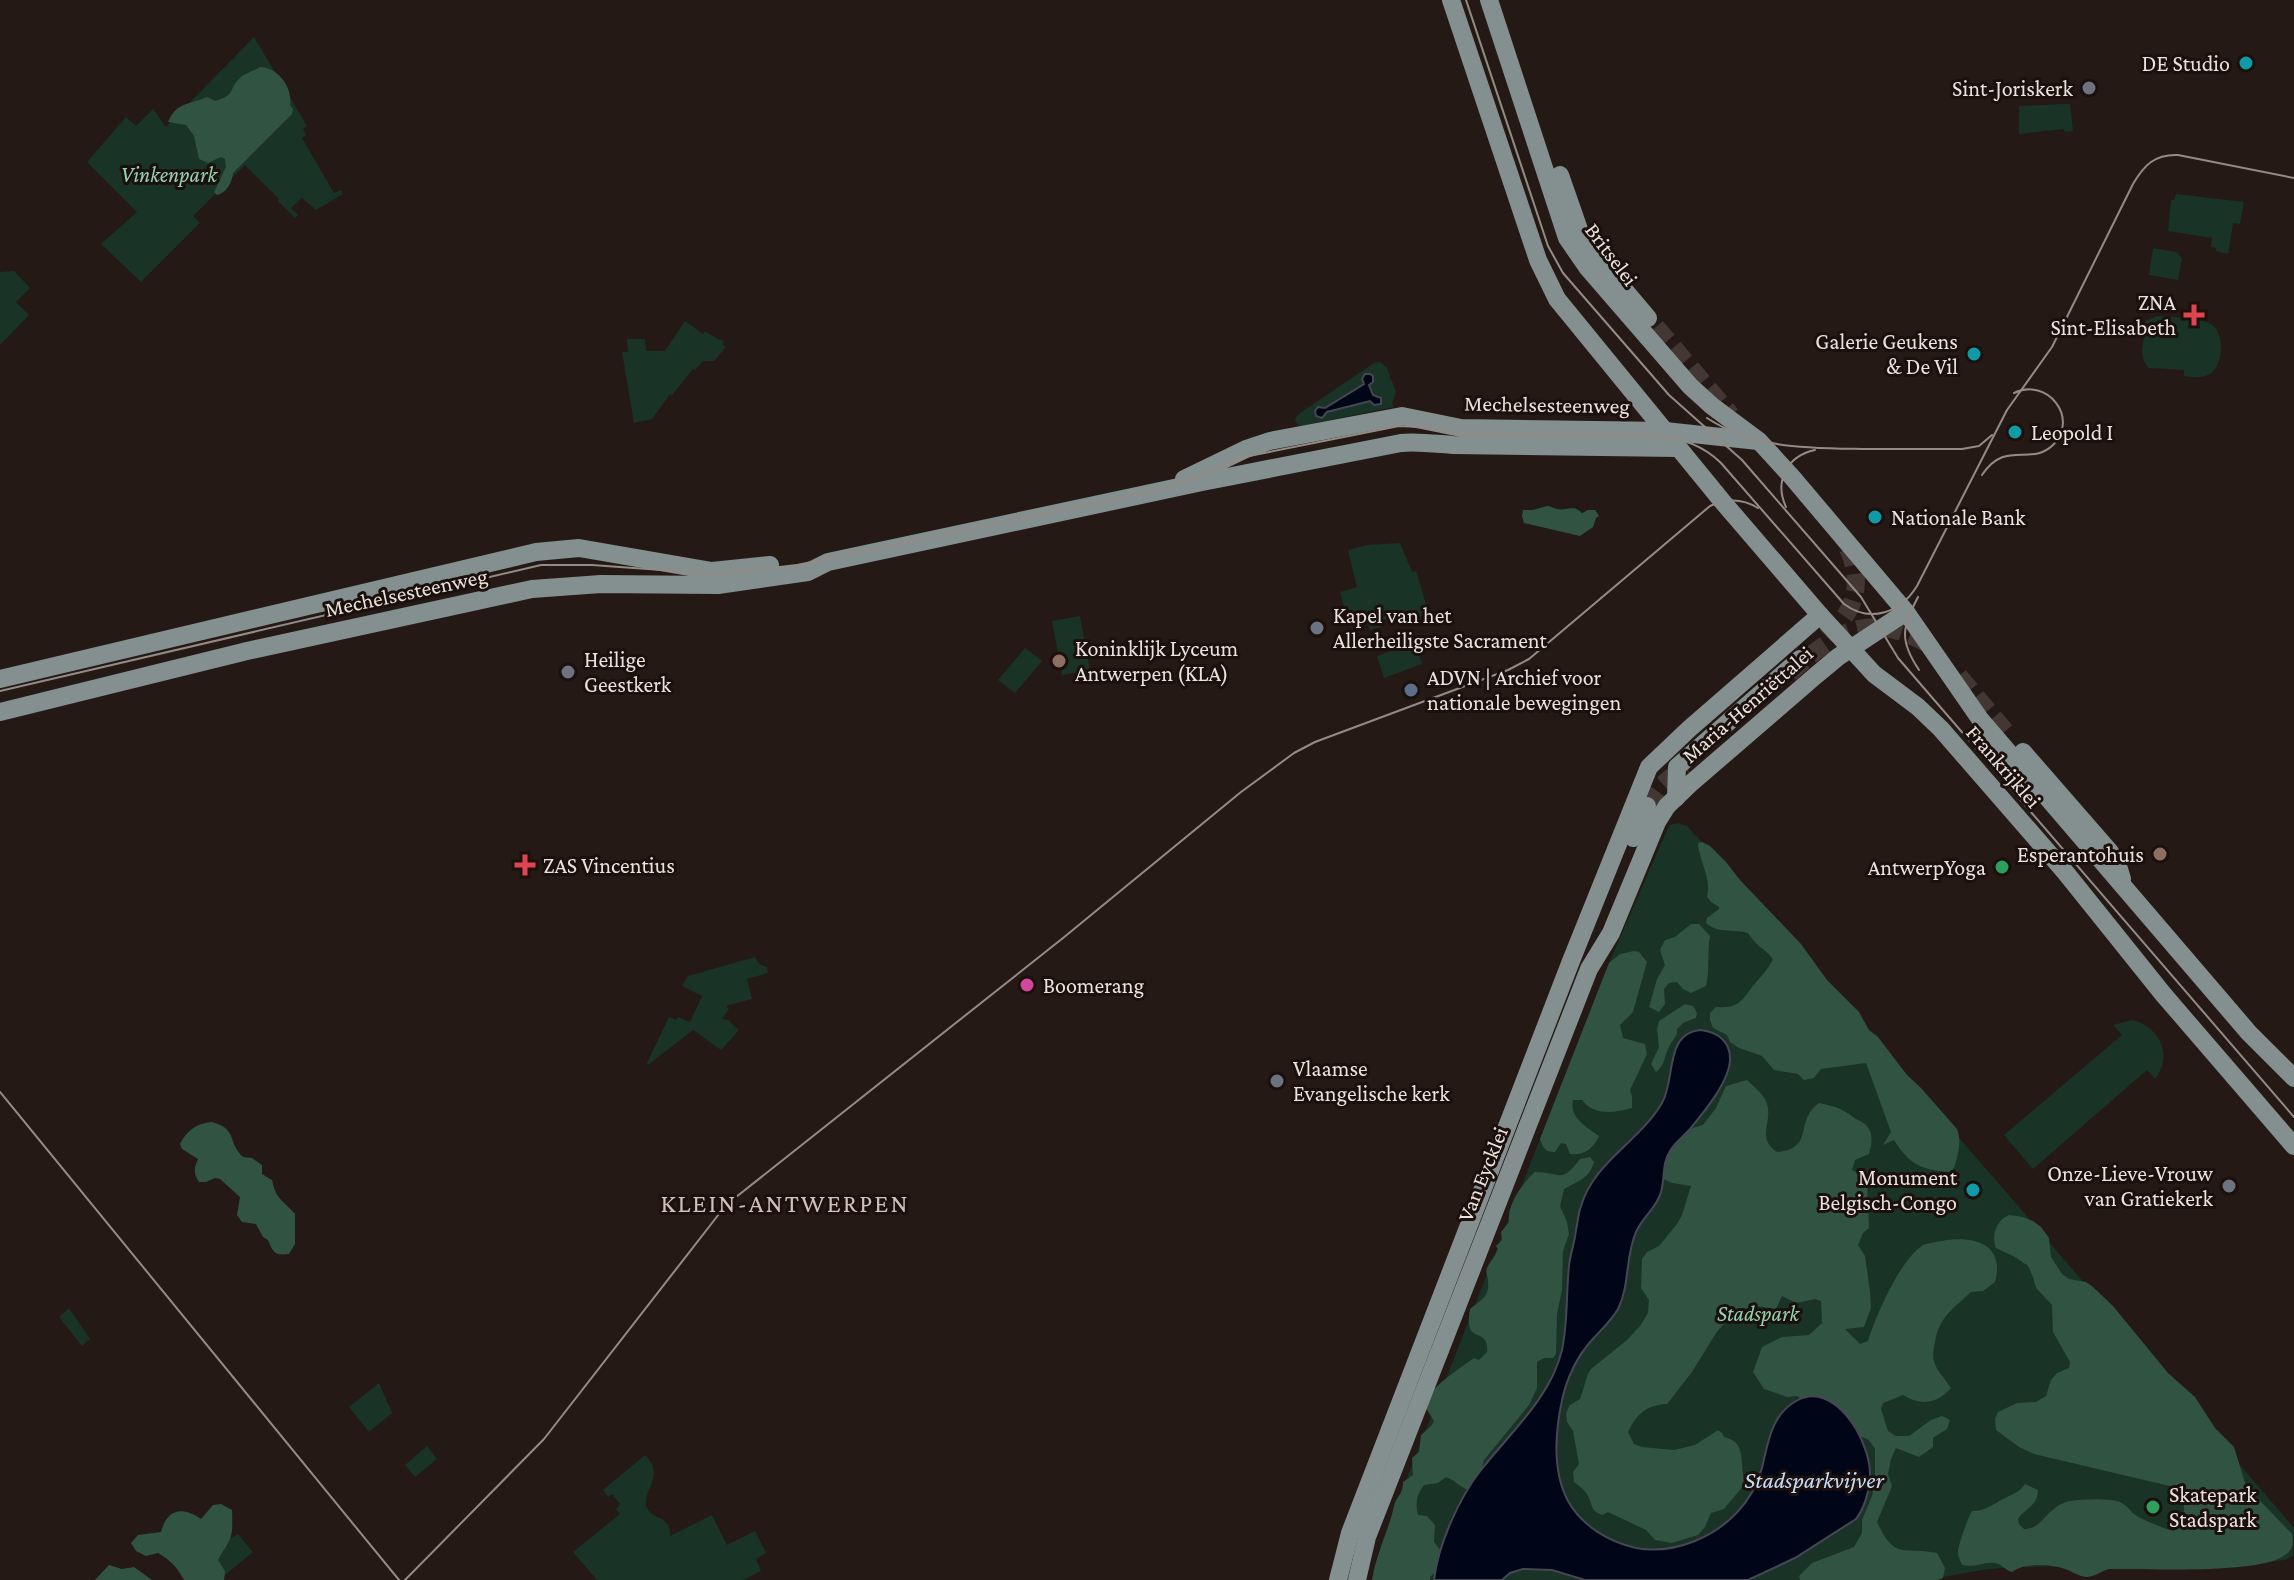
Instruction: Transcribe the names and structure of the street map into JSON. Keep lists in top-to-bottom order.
{
  "streets": {
    "main road": [
      "Britselei",
      "Mechelsesteenweg",
      "Maria-Henriëttalei",
      "Frankrijklei",
      "Van Eycklei"
    ]
  },
  "crossings": [
    ["Britselei", "Mechelsesteenweg"],
    ["Britselei", "Frankrijklei"],
    ["Mechelsesteenweg", "Frankrijklei"],
    ["Maria-Henriëttalei", "Frankrijklei"],
    ["Maria-Henriëttalei", "Van Eycklei"]
  ],
  "districts": ["KLEIN-ANTWERPEN"],
  "water": ["Stadsparkvijver"],
  "parks": ["Vinkenpark", "Stadspark"],
  "places": {
    "other": [
      "DE Studio",
      "Sint-Joriskerk",
      "Galerie Geukens & De Vil",
      "Leopold I",
      "Nationale Bank",
      "Kapel van het Allerheiligste Sacrament",
      "Koninklijk Lyceum Antwerpen (KLA)",
      "Heilige Geestkerk",
      "ADVN | Archief voor nationale bewegingen",
      "Esperantohuis",
      "AntwerpYoga",
      "Boomerang",
      "Vlaamse Evangelische kerk",
      "Onze-Lieve-Vrouw van Gratiekerk",
      "Monument Belgisch-Congo",
      "Skatepark Stadspark"
    ],
    "health": ["ZNA Sint-Elisabeth", "ZAS Vincentius"]
  }
}
